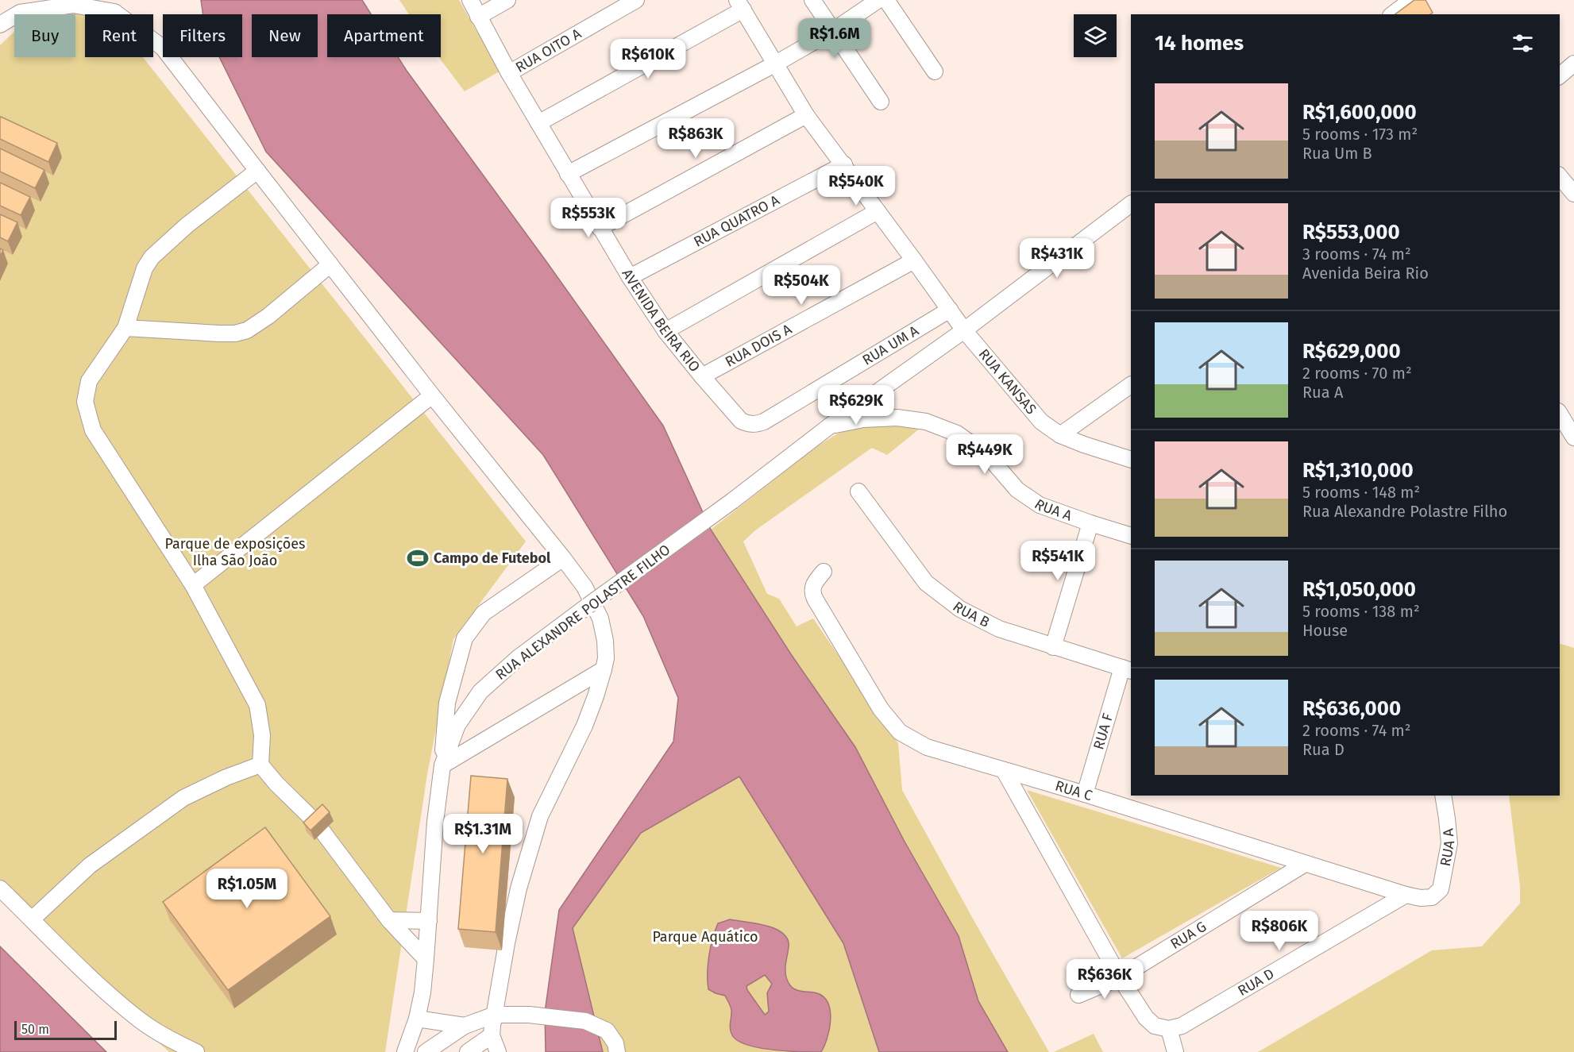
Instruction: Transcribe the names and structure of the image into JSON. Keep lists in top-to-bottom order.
{
  "streets": {
    "street": [
      "RUA OITO A",
      "RUA QUATRO A",
      "AVENIDA BEIRA RIO",
      "RUA DOIS A",
      "RUA UM A",
      "RUA KANSAS",
      "RUA A",
      "RUA ALEXANDRE POLASTRE FILHO",
      "RUA B",
      "RUA F",
      "RUA C",
      "RUA G",
      "RUA D"
    ]
  },
  "crossings": [
    ["RUA OITO A", "AVENIDA BEIRA RIO"],
    ["RUA QUATRO A", "AVENIDA BEIRA RIO"],
    ["RUA QUATRO A", "RUA KANSAS"],
    ["AVENIDA BEIRA RIO", "RUA DOIS A"],
    ["AVENIDA BEIRA RIO", "RUA UM A"],
    ["RUA DOIS A", "RUA KANSAS"],
    ["RUA UM A", "RUA KANSAS"],
    ["RUA KANSAS", "RUA ALEXANDRE POLASTRE FILHO"],
    ["RUA A", "RUA ALEXANDRE POLASTRE FILHO"],
    ["RUA A", "RUA C"],
    ["RUA B", "RUA F"],
    ["RUA F", "RUA C"],
    ["RUA C", "RUA G"],
    ["RUA C", "RUA D"]
  ],
  "parks": ["Parque de exposições Ilha São João", "Parque Aquático"],
  "places": {
    "sports": ["Campo de Futebol"]
  },
  "scale_bar": "50 m",
  "page": {
    "chip": [
      "Buy",
      "Rent",
      "Filters",
      "New",
      "Apartment"
    ],
    "heading": "14 homes",
    "price": [
      "R$1.6M",
      "R$610K",
      "R$863K",
      "R$540K",
      "R$553K",
      "R$431K",
      "R$504K",
      "R$629K",
      "R$449K",
      "R$541K",
      "R$1.31M",
      "R$1.05M",
      "R$806K",
      "R$636K"
    ],
    "list": [
      {
        "name": "R$1,600,000",
        "note": "5 rooms · 173 m² · Rua Um B"
      },
      {
        "name": "R$553,000",
        "note": "3 rooms · 74 m² · Avenida Beira Rio"
      },
      {
        "name": "R$629,000",
        "note": "2 rooms · 70 m² · Rua A"
      },
      {
        "name": "R$1,310,000",
        "note": "5 rooms · 148 m² · Rua Alexandre Polastre Filho"
      },
      {
        "name": "R$1,050,000",
        "note": "5 rooms · 138 m² · House"
      },
      {
        "name": "R$636,000",
        "note": "2 rooms · 74 m² · Rua D"
      }
    ],
    "scale": "50 m"
  }
}
